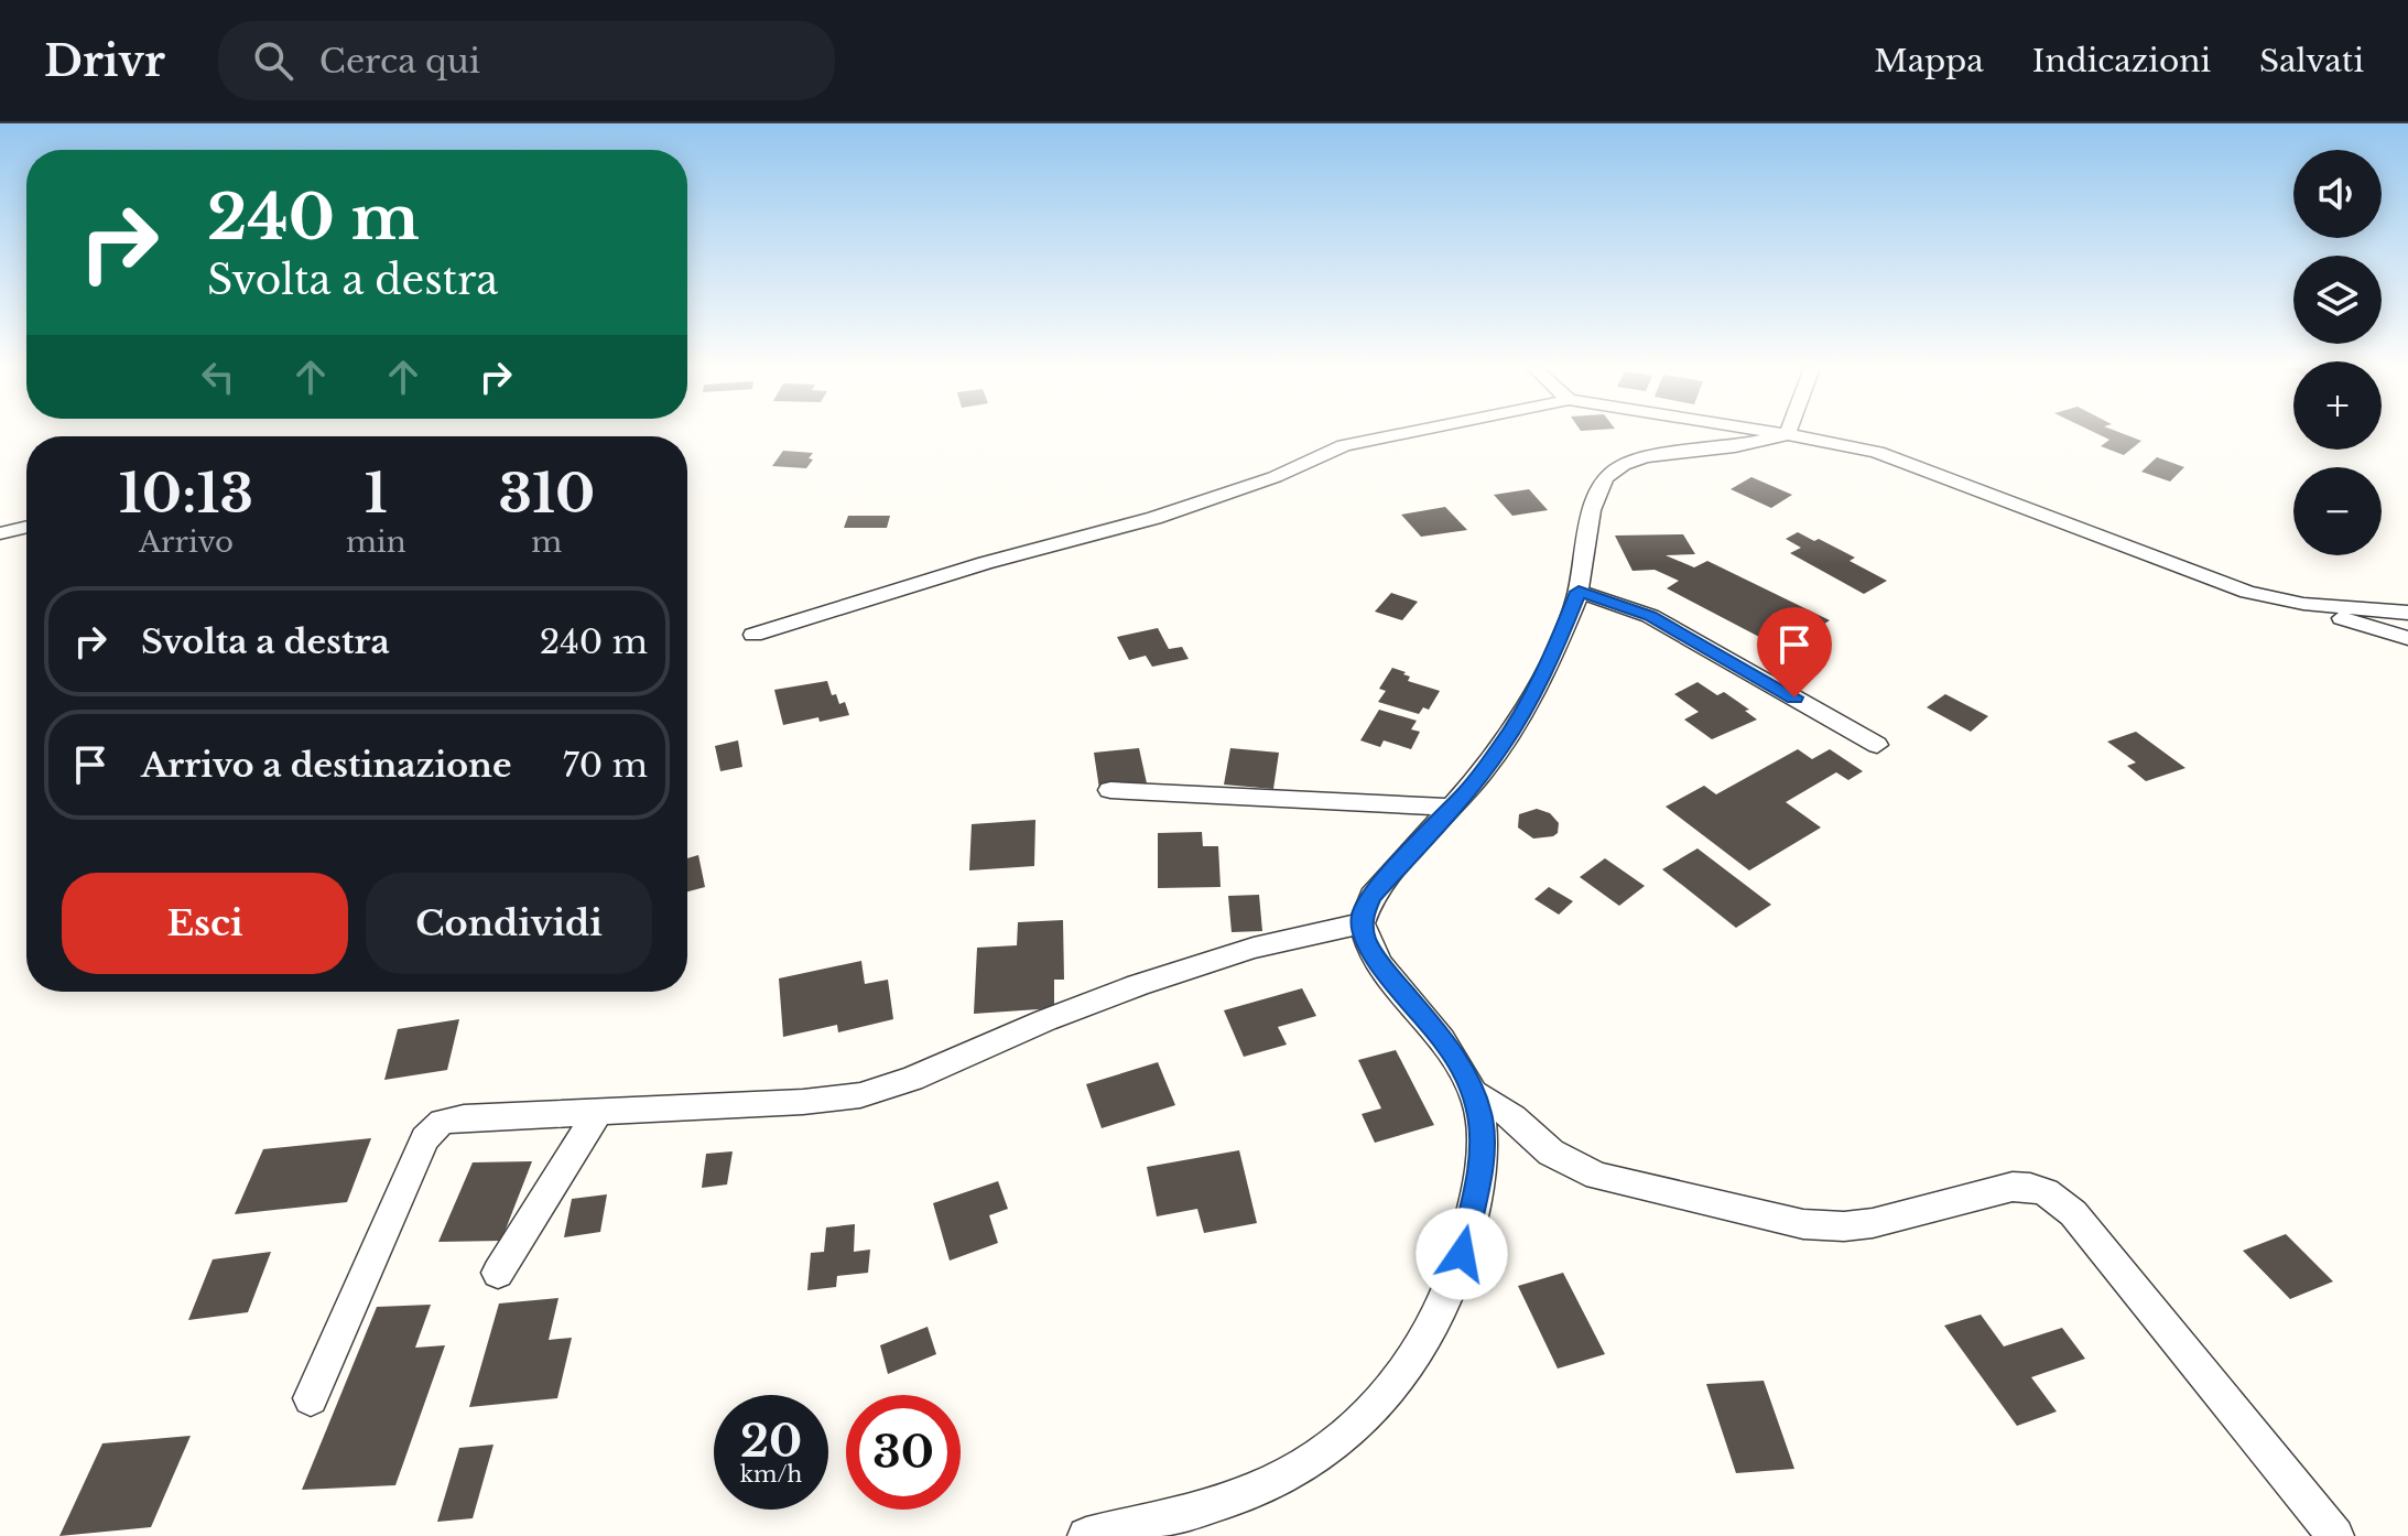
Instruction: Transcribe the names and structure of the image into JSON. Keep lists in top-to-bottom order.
{
  "page": {
    "header": "Drivr",
    "search": "Cerca qui",
    "nav": ["Mappa", "Indicazioni", "Salvati"],
    "map_buttons": ["+", "−"],
    "turn": ["240 m", "Svolta a destra"],
    "eta": [
      "10:13",
      "Arrivo",
      "1",
      "min",
      "310",
      "m"
    ],
    "list": [
      {
        "name": "Svolta a destra",
        "value": "240 m"
      },
      {
        "name": "Arrivo a destinazione",
        "value": "70 m"
      }
    ],
    "buttons": ["Esci", "Condividi"],
    "speed": "20 km/h",
    "limit": "30"
  }
}
